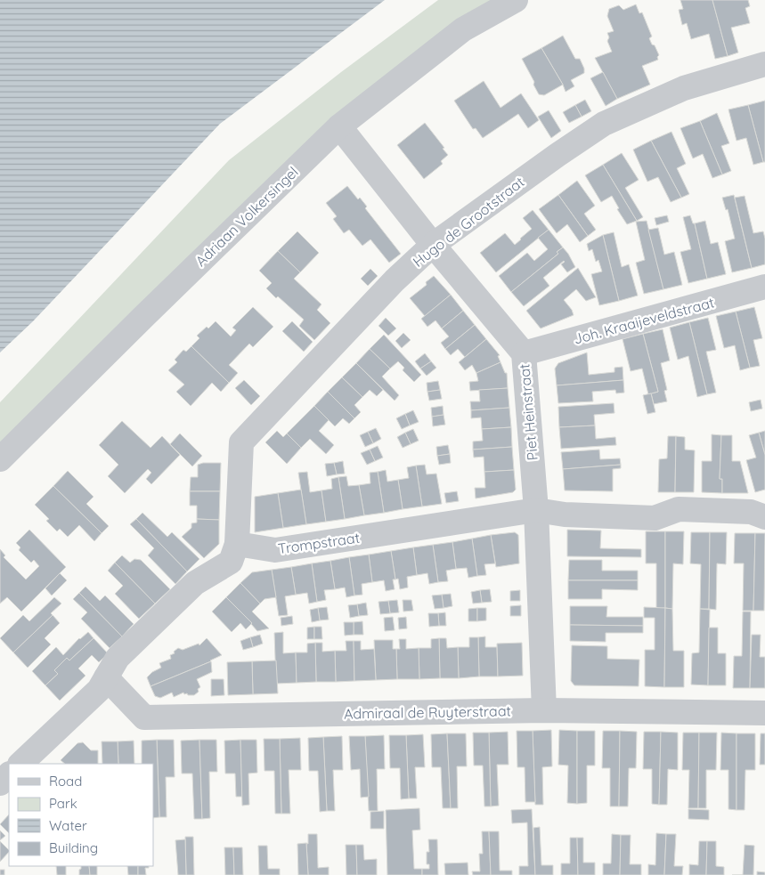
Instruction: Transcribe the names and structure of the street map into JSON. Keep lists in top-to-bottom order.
{
  "streets": {
    "street": [
      "Adriaan Volkersingel",
      "Hugo de Grootstraat",
      "Joh. Kraaijeveldstraat",
      "Piet Heinstraat",
      "Trompstraat",
      "Admiraal de Ruyterstraat"
    ]
  },
  "crossings": [
    ["Adriaan Volkersingel", "Piet Heinstraat"],
    ["Hugo de Grootstraat", "Piet Heinstraat"],
    ["Hugo de Grootstraat", "Trompstraat"],
    ["Joh. Kraaijeveldstraat", "Piet Heinstraat"],
    ["Piet Heinstraat", "Trompstraat"],
    ["Piet Heinstraat", "Admiraal de Ruyterstraat"]
  ],
  "legend": [
    "Road",
    "Park",
    "Water",
    "Building"
  ]
}
